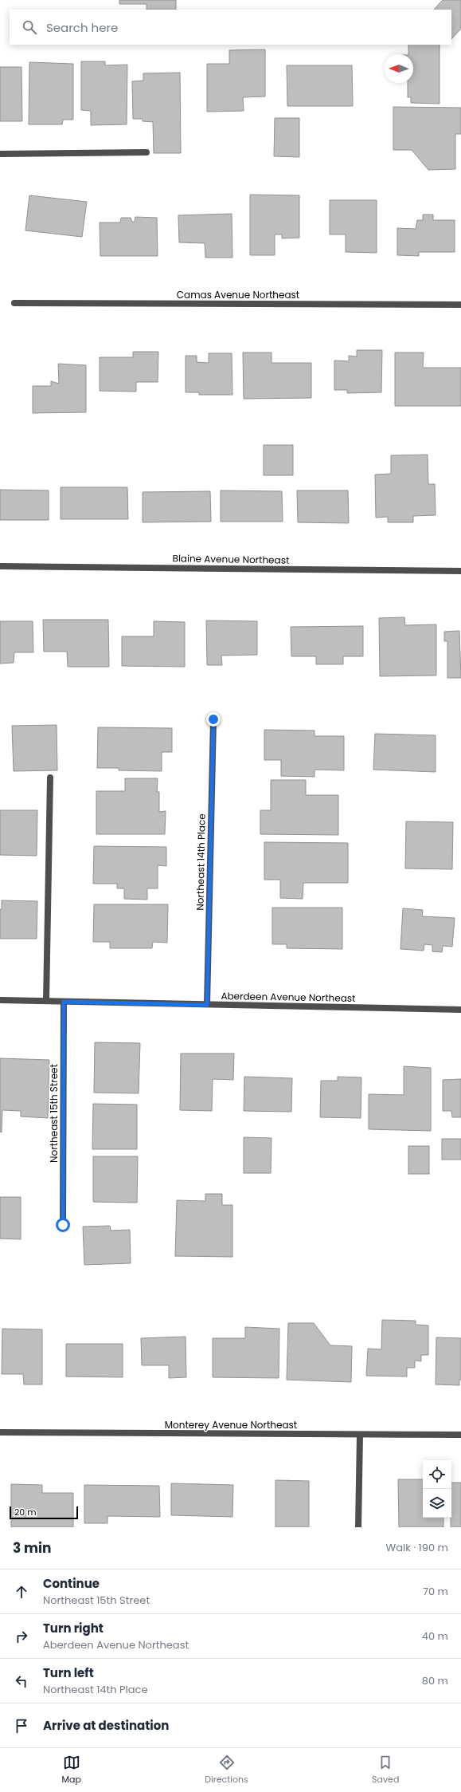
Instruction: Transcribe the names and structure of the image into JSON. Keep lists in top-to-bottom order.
{
  "streets": {
    "street": [
      "Camas Avenue Northeast",
      "Blaine Avenue Northeast",
      "Northeast 14th Place",
      "Aberdeen Avenue Northeast",
      "Northeast 15th Street",
      "Monterey Avenue Northeast"
    ]
  },
  "crossings": [
    ["Northeast 14th Place", "Aberdeen Avenue Northeast"],
    ["Aberdeen Avenue Northeast", "Northeast 15th Street"]
  ],
  "scale_bar": "20 m",
  "north": "left",
  "page": {
    "search": "Search here",
    "scale": "20 m",
    "heading": ["3 min", "Walk · 190 m"],
    "list": [
      ["Continue", "Northeast 15th Street", "70 m"],
      ["Turn right", "Aberdeen Avenue Northeast", "40 m"],
      ["Turn left", "Northeast 14th Place", "80 m"],
      "Arrive at destination"
    ],
    "nav": ["Map", "Directions", "Saved"]
  }
}
